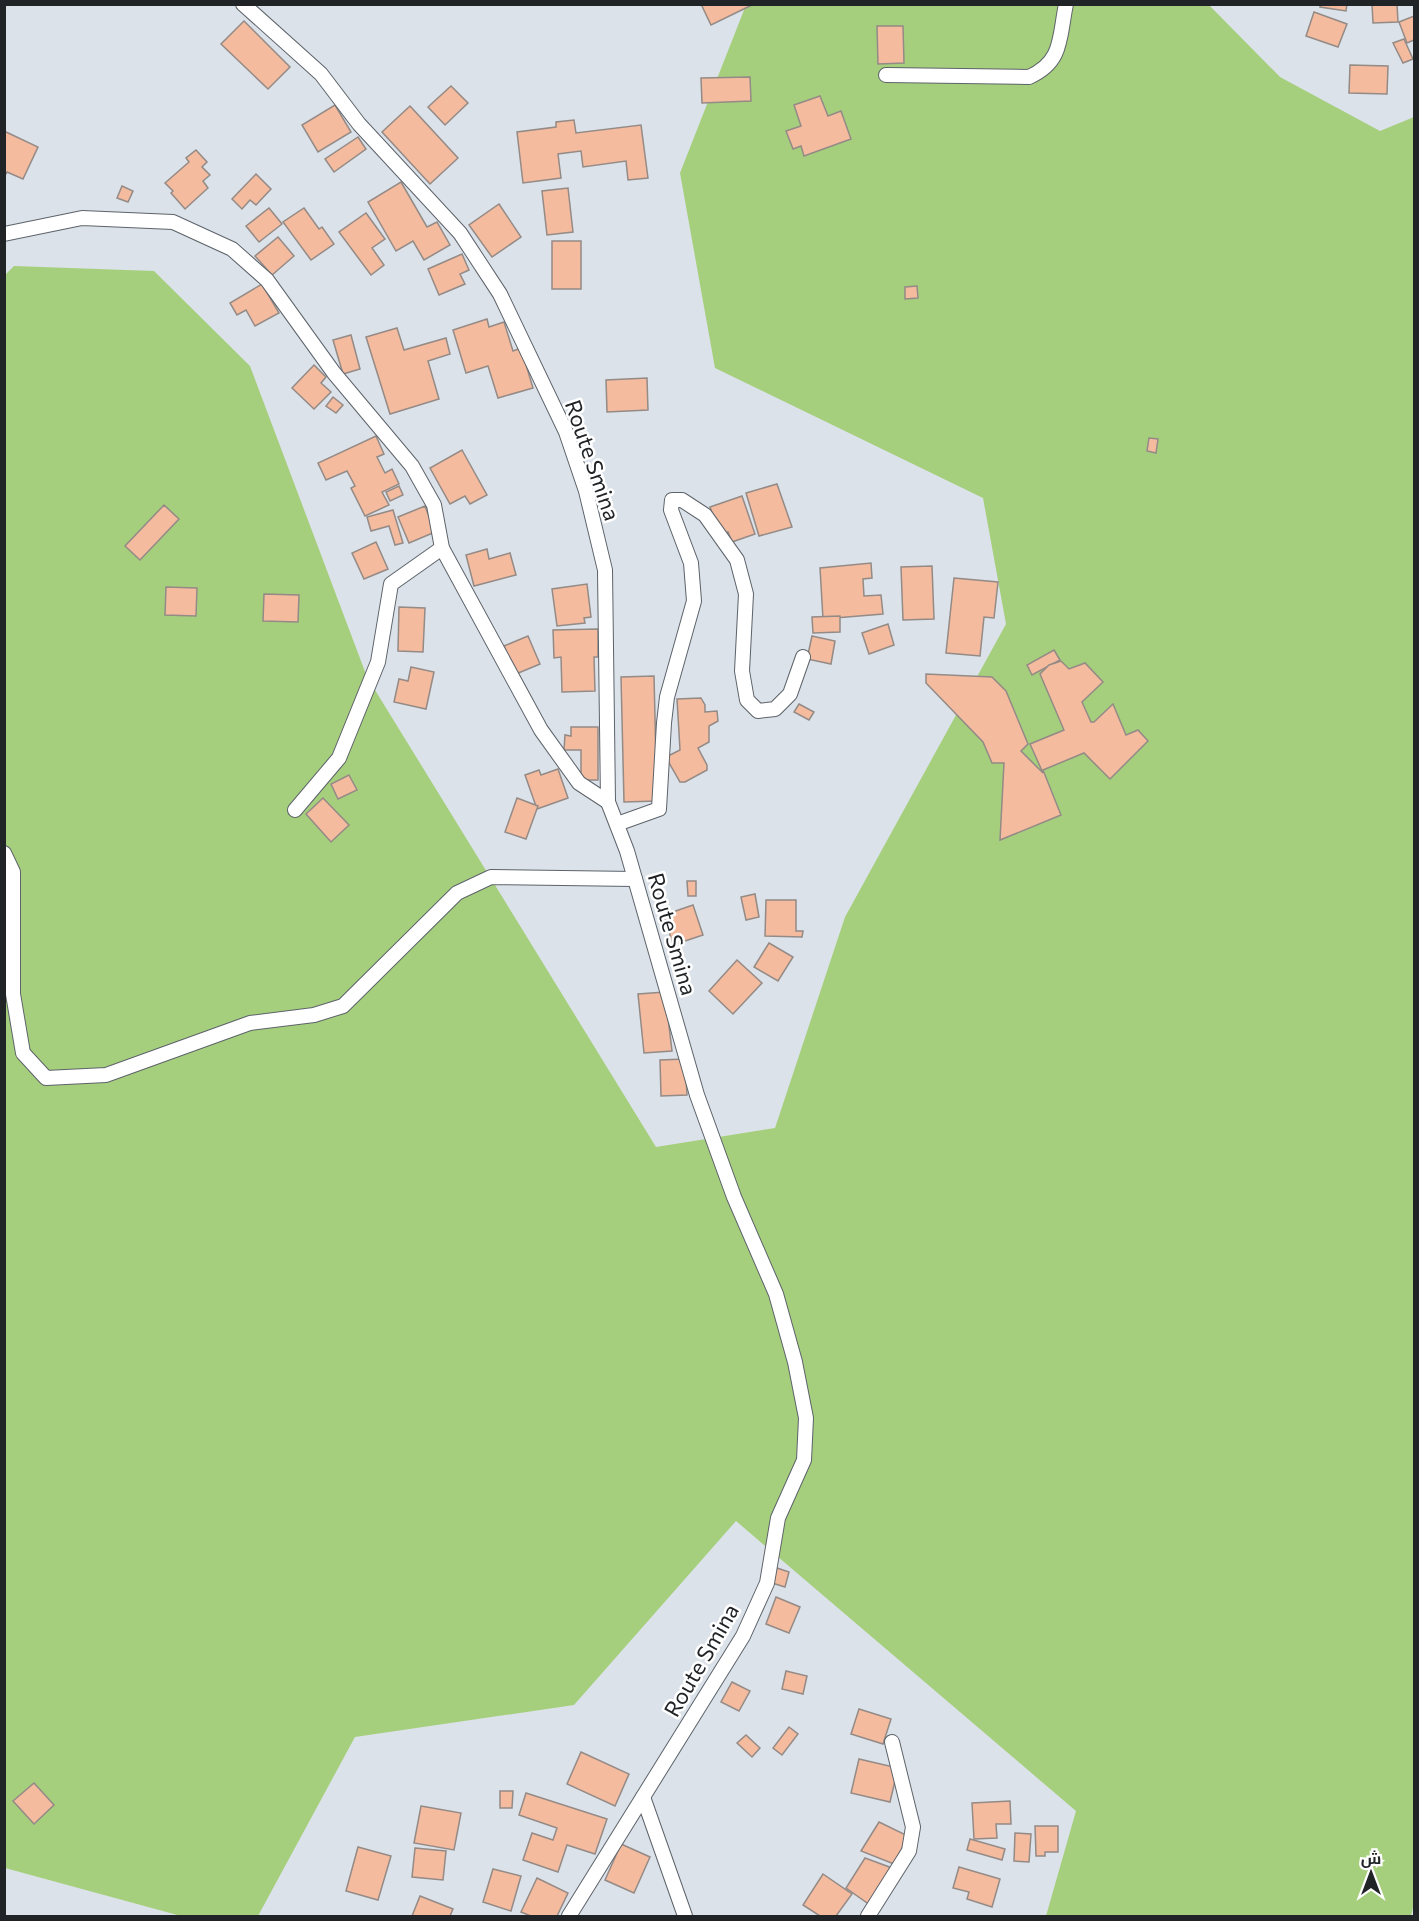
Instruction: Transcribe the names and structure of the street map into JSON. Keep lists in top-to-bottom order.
{
  "streets": {
    "street": ["Route Smina"]
  },
  "north": "top"
}
